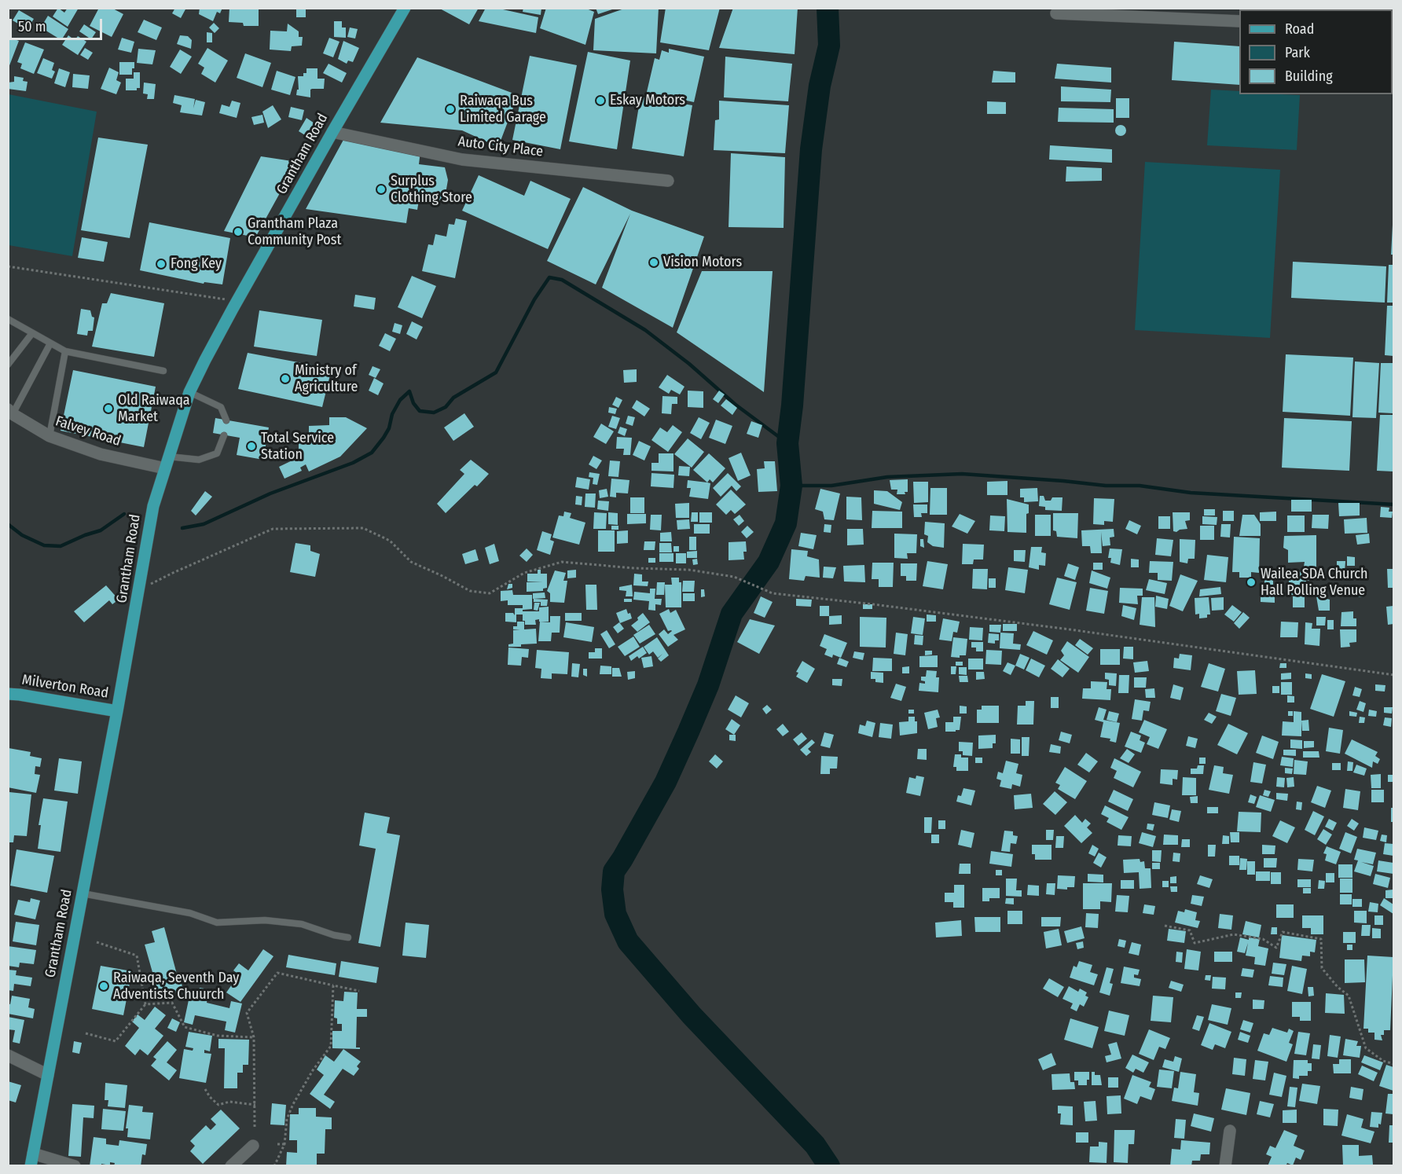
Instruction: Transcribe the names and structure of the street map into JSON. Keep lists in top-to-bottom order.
{
  "streets": {
    "main road": ["Grantham Road", "Milverton Road"],
    "street": ["Auto City Place", "Falvey Road"]
  },
  "crossings": [
    ["Auto City Place", "Grantham Road"],
    ["Grantham Road", "Falvey Road"],
    ["Grantham Road", "Milverton Road"]
  ],
  "places": [
    "Eskay Motors",
    "Raiwaqa Bus Limited Garage",
    "Surplus Clothing Store",
    "Grantham Plaza Community Post",
    "Vision Motors",
    "Fong Key",
    "Ministry of Agriculture",
    "Old Raiwaqa Market",
    "Total Service Station",
    "Wailea SDA Church Hall Polling Venue",
    "Raiwaqa, Seventh Day Adventists Chuurch"
  ],
  "legend": ["Road", "Park", "Building"],
  "scale_bar": "50 m"
}
